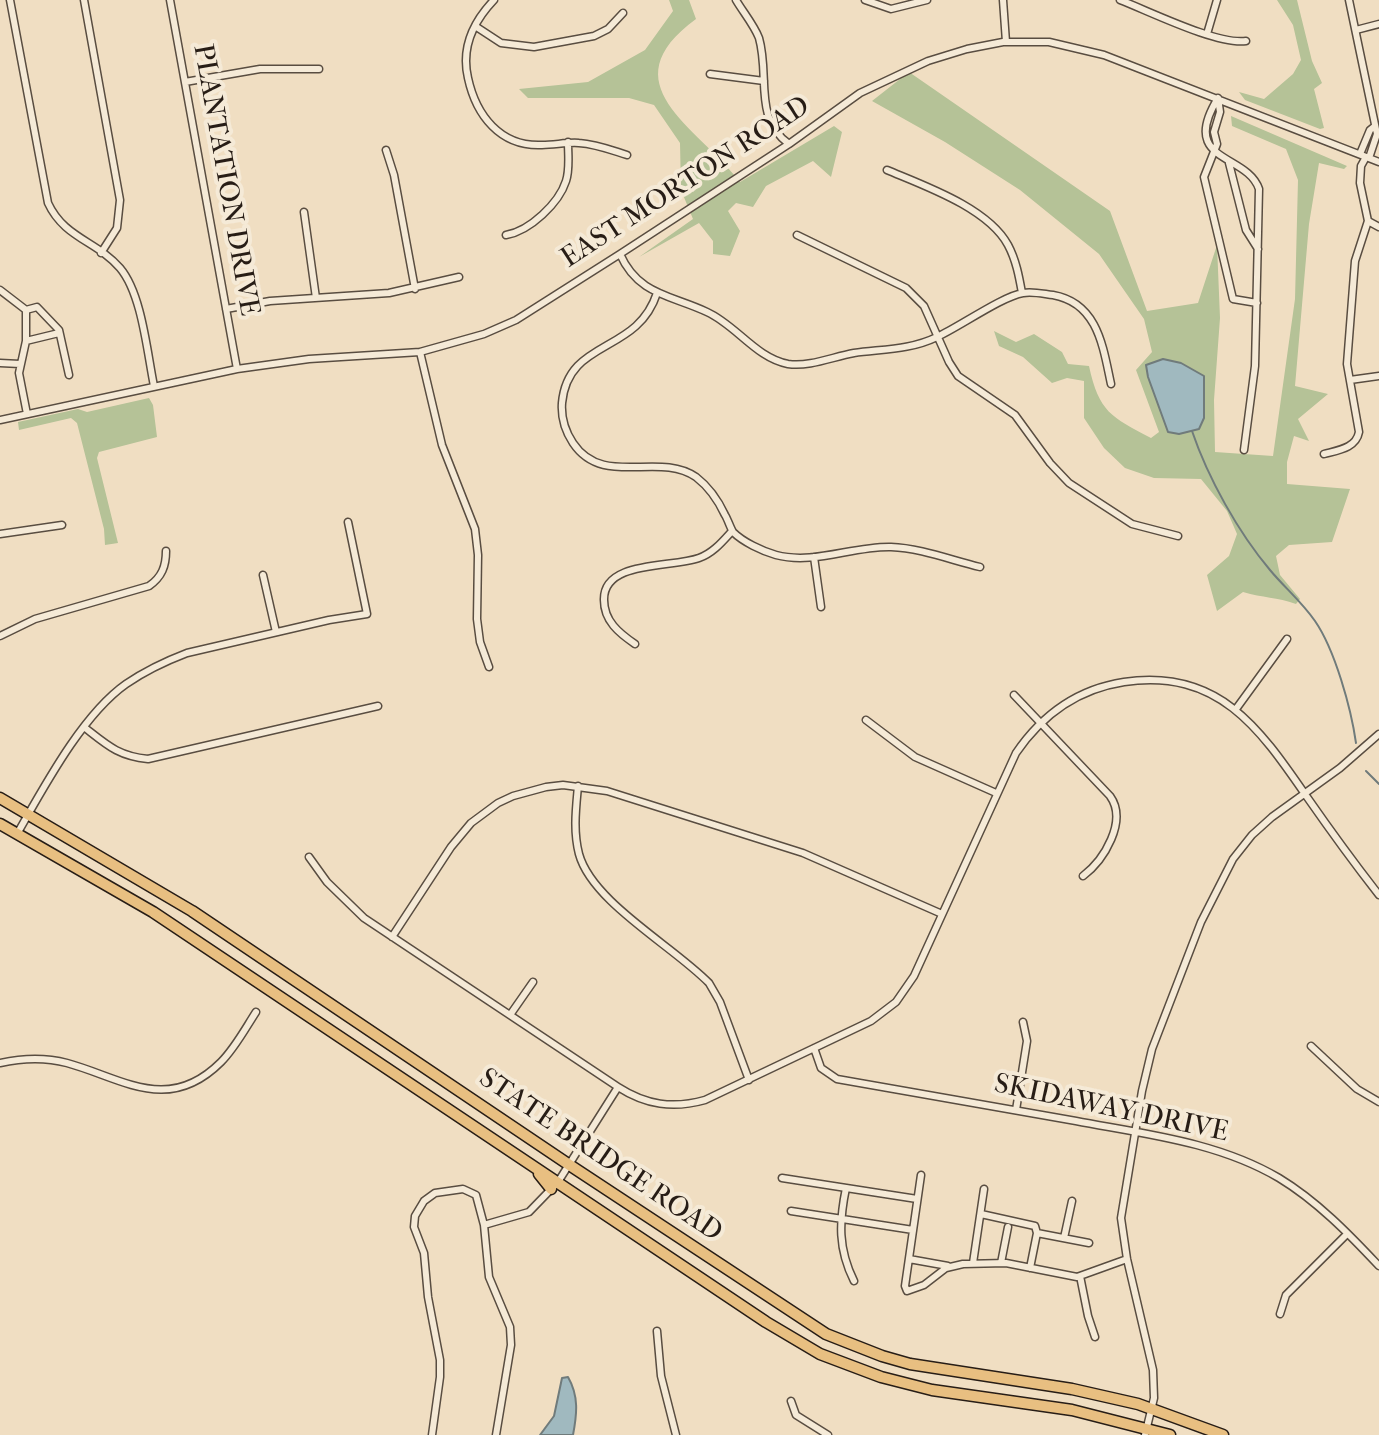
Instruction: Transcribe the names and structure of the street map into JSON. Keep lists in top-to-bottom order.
{
  "streets": {
    "highway": ["STATE BRIDGE ROAD"],
    "street": ["PLANTATION DRIVE", "EAST MORTON ROAD", "SKIDAWAY DRIVE"]
  },
  "crossings": [
    ["PLANTATION DRIVE", "EAST MORTON ROAD"]
  ]
}
